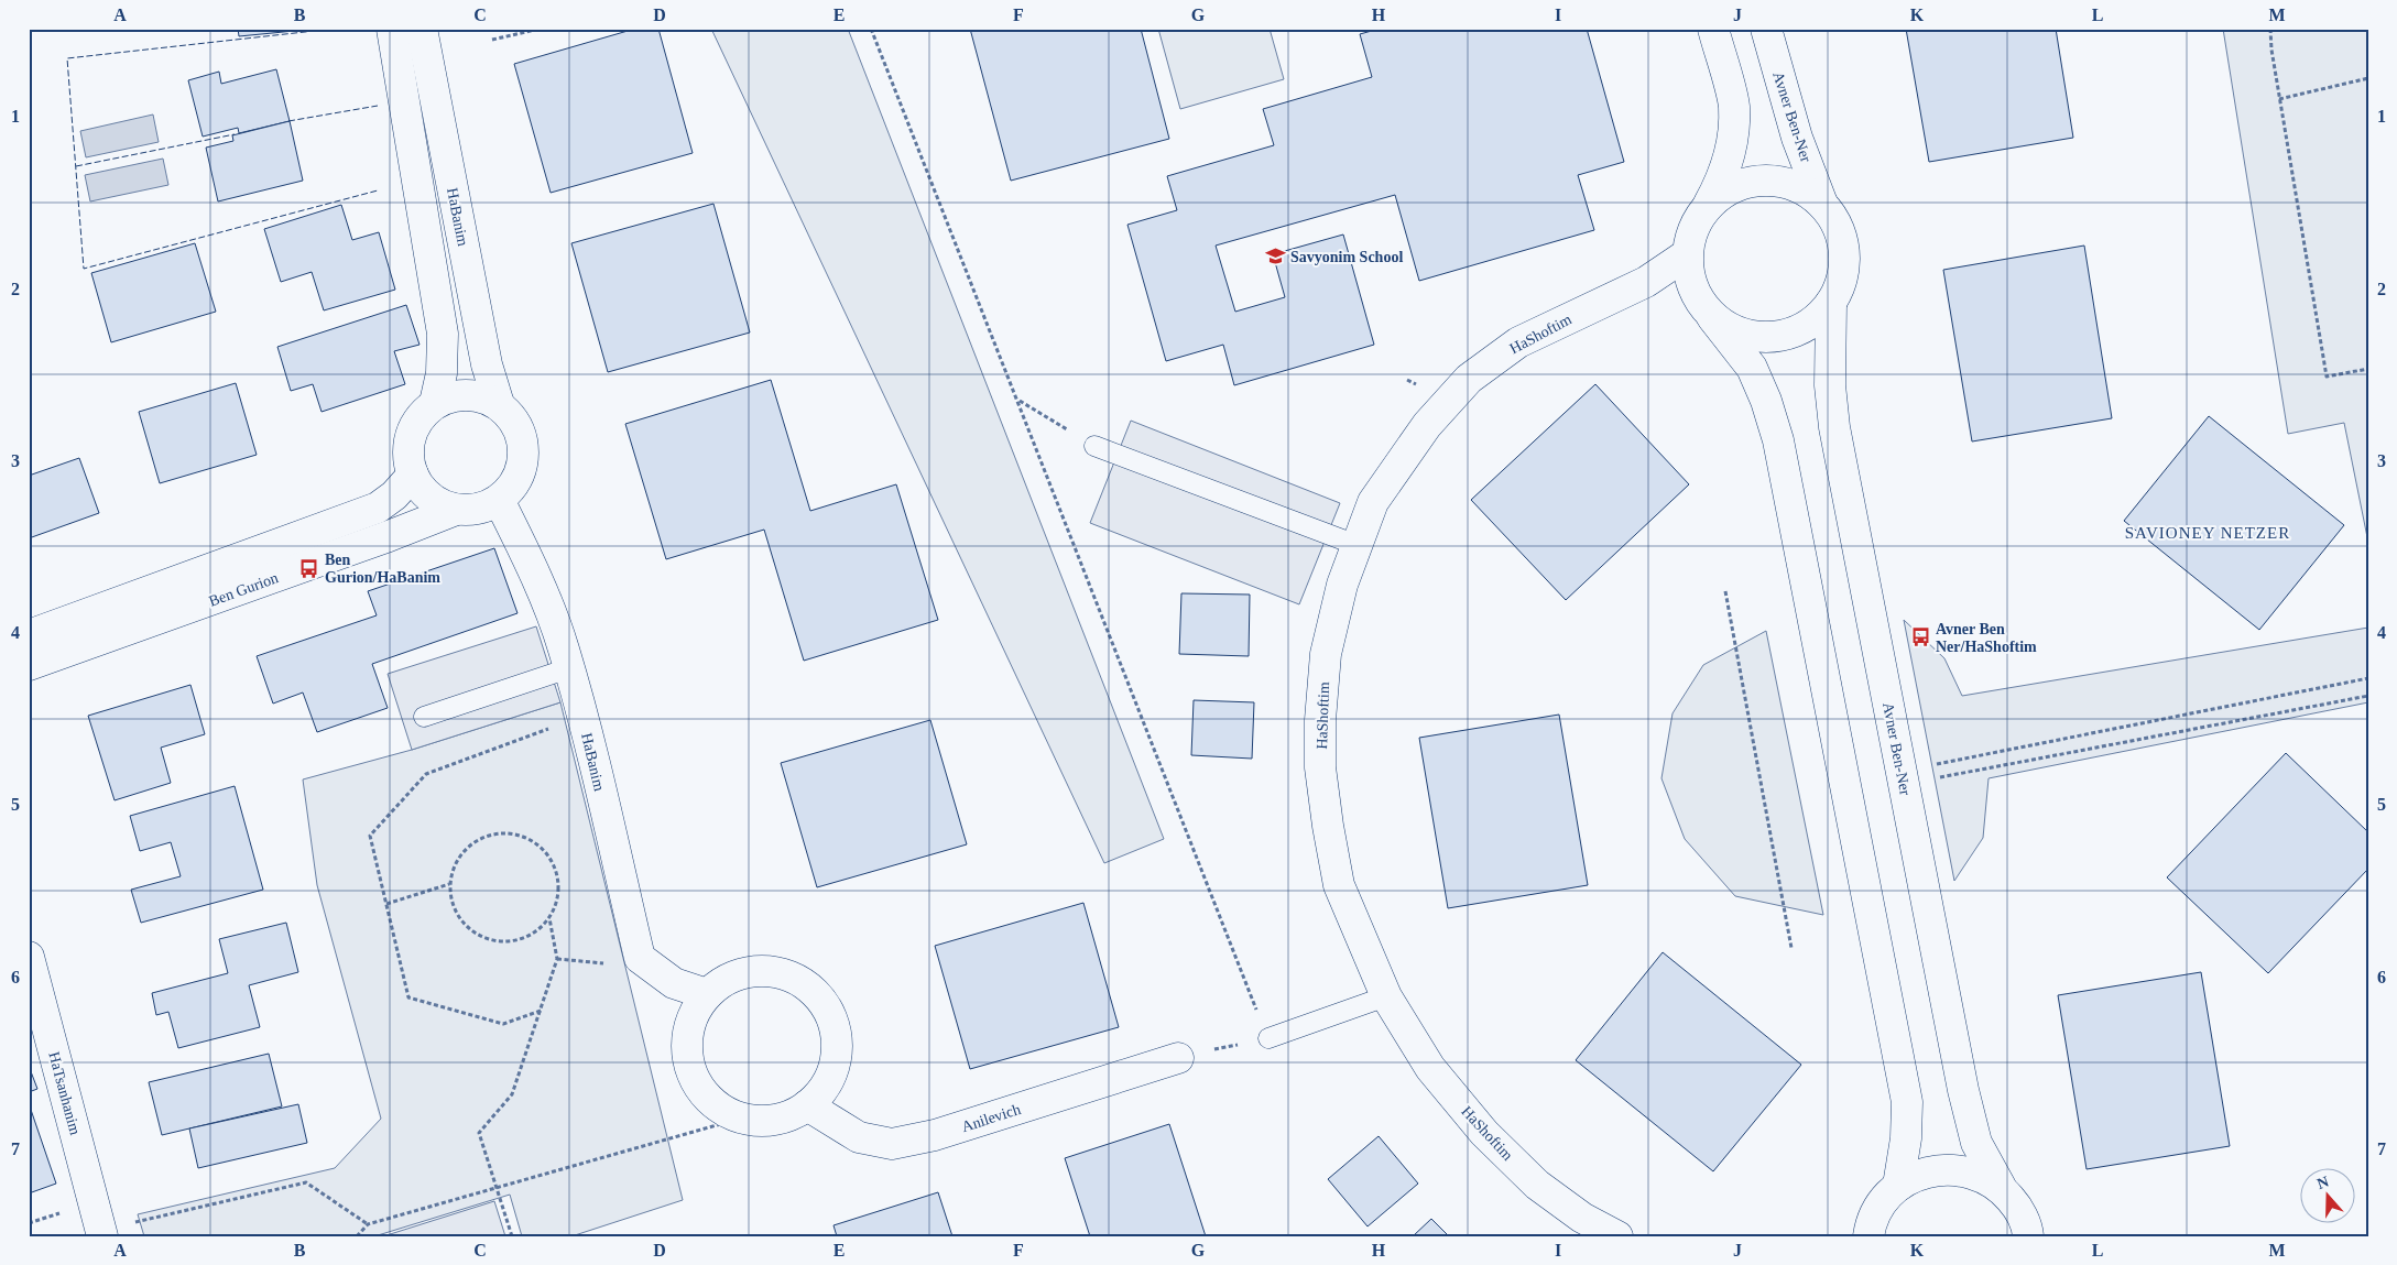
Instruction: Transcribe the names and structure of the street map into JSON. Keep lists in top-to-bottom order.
{
  "streets": {
    "street": [
      "Avner Ben-Ner",
      "HaBanim",
      "HaShoftim",
      "Ben Gurion",
      "HaTsanhanim",
      "Anilevich"
    ]
  },
  "crossings": [
    ["Avner Ben-Ner", "HaShoftim"],
    ["HaBanim", "Ben Gurion"]
  ],
  "districts": ["SAVIONEY NETZER"],
  "places": {
    "school or university": ["Savyonim School"],
    "bus stop": ["Ben Gurion/HaBanim", "Avner Ben Ner/HaShoftim"]
  },
  "north": "top",
  "grid": {
    "columns": [
      "A",
      "B",
      "C",
      "D",
      "E",
      "F",
      "G",
      "H",
      "I",
      "J",
      "K",
      "L",
      "M"
    ],
    "rows": [
      "1",
      "2",
      "3",
      "4",
      "5",
      "6",
      "7"
    ]
  }
}
